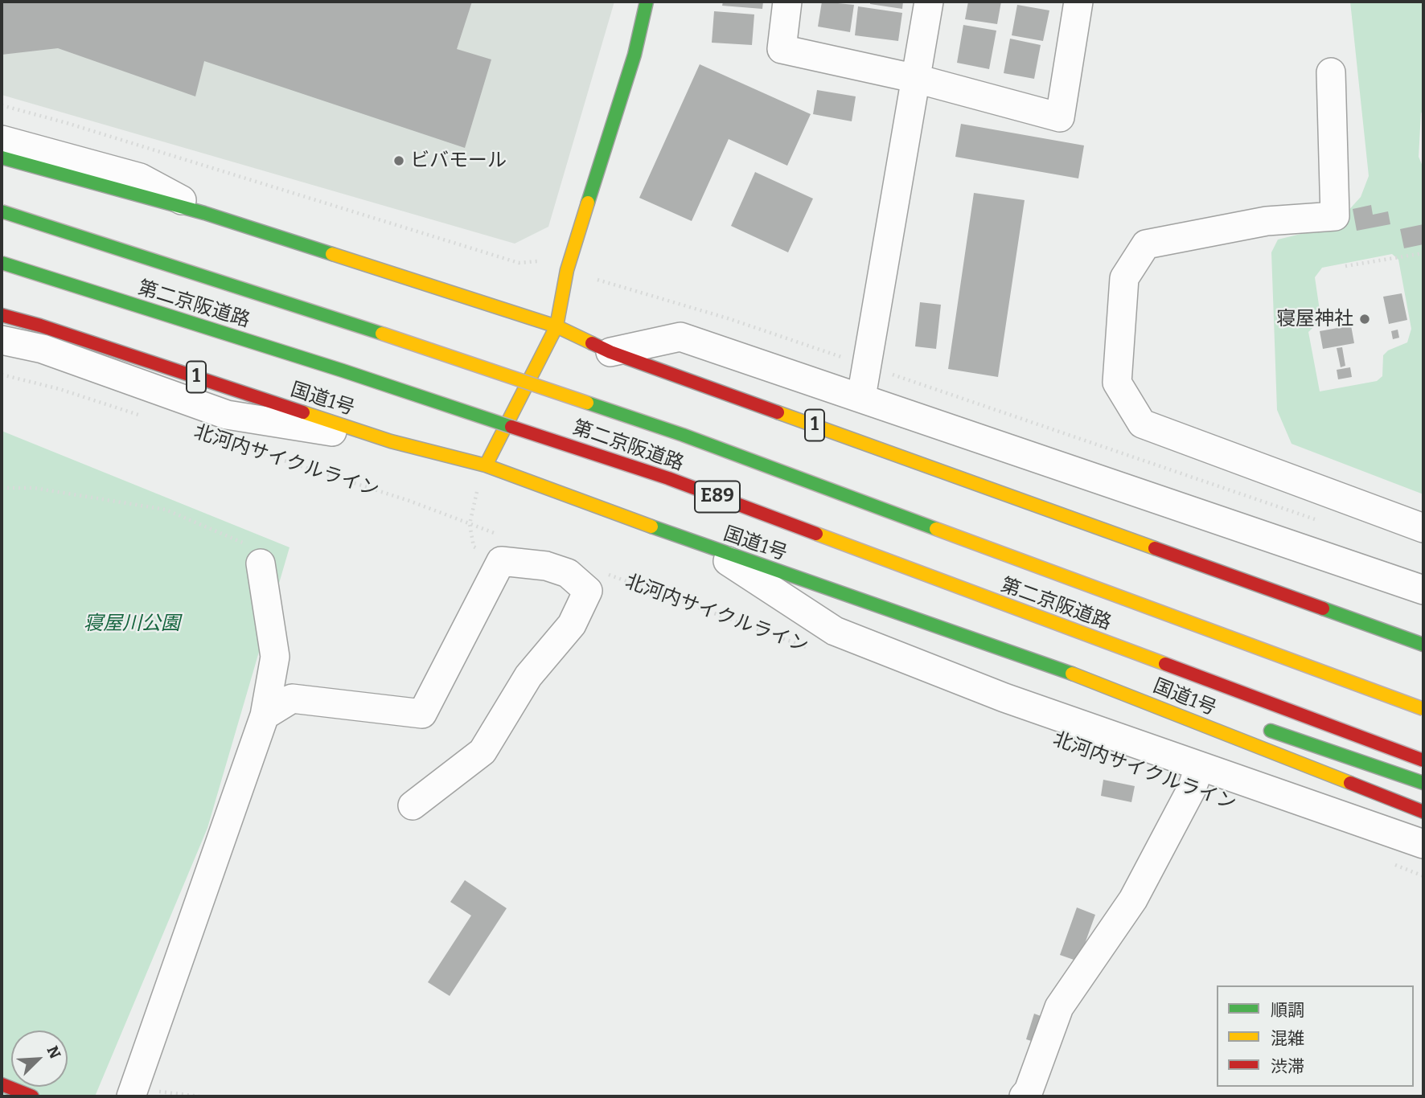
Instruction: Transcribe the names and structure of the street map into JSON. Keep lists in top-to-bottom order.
{
  "streets": {
    "main road": [
      "第二京阪道路",
      "1",
      "国道1号",
      "E89"
    ],
    "path": ["北河内サイクルライン"]
  },
  "parks": ["寝屋川公園"],
  "places": ["ビバモール", "寝屋神社"],
  "legend": ["順調", "混雑", "渋滞"],
  "north": "top right"
}
